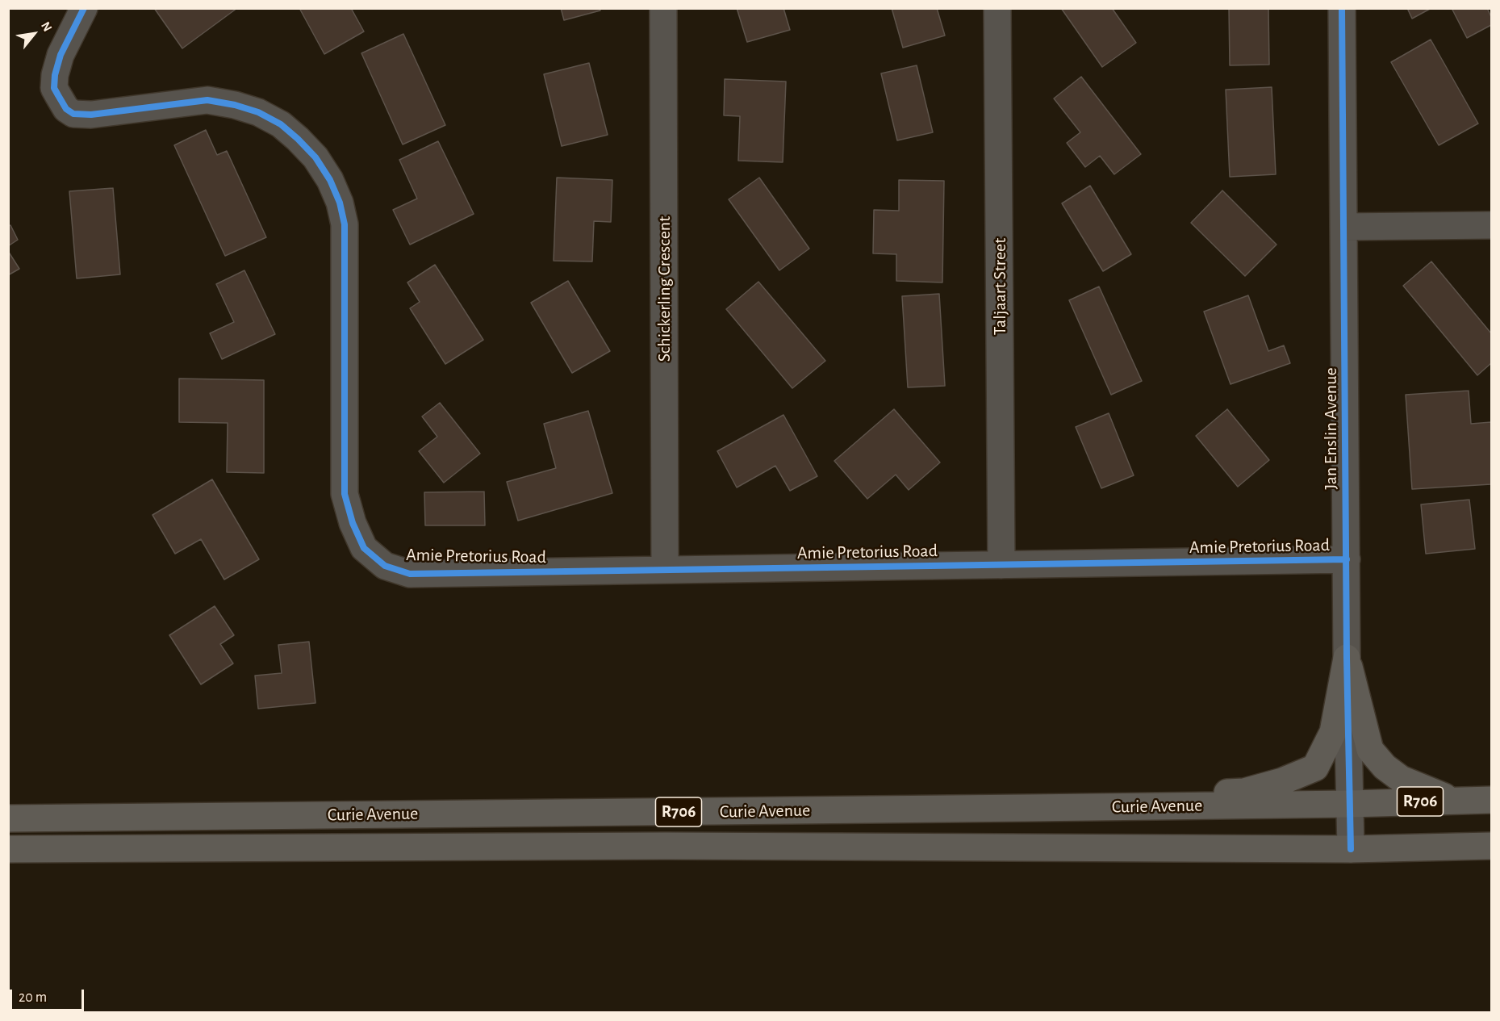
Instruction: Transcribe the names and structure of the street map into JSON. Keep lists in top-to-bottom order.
{
  "streets": {
    "main road": ["R706", "Curie Avenue"],
    "street": [
      "Taljaart Street",
      "Schickerling Crescent",
      "Jan Enslin Avenue",
      "Amie Pretorius Road"
    ]
  },
  "crossings": [
    ["Taljaart Street", "Amie Pretorius Road"],
    ["Schickerling Crescent", "Amie Pretorius Road"],
    ["Jan Enslin Avenue", "Amie Pretorius Road"],
    ["Jan Enslin Avenue", "Curie Avenue"]
  ],
  "scale_bar": "20 m",
  "north": "top right"
}
